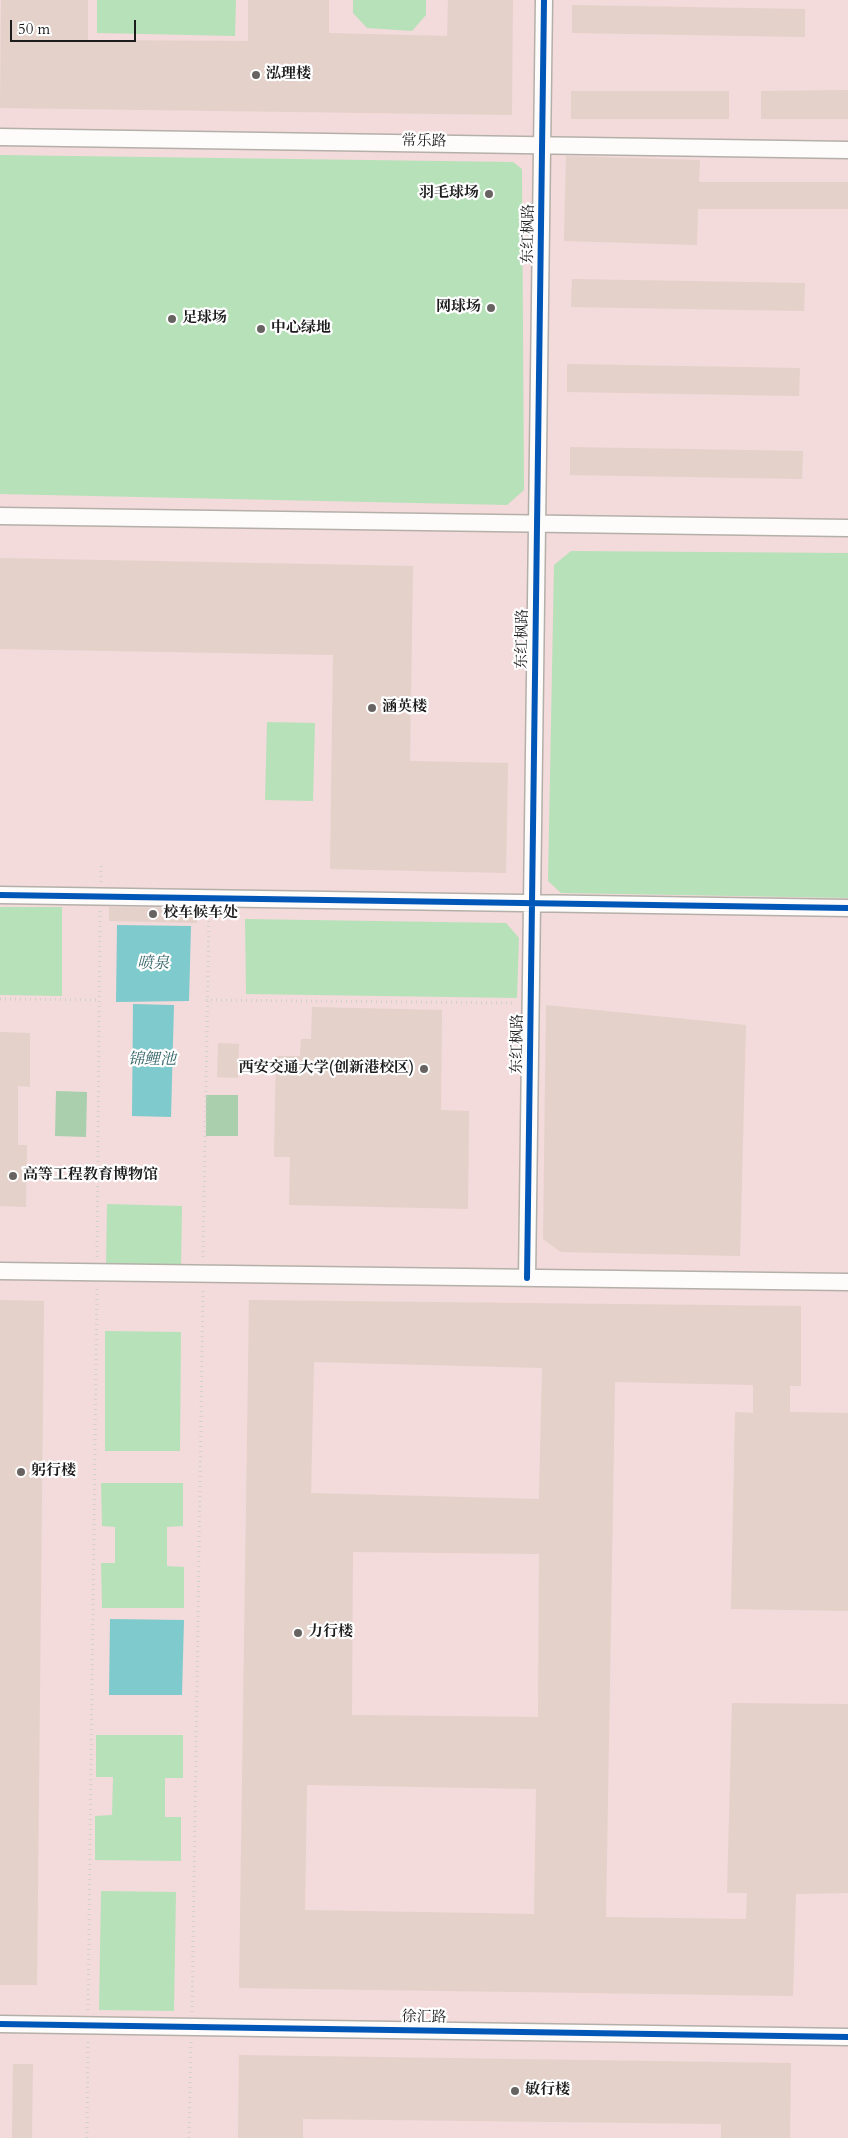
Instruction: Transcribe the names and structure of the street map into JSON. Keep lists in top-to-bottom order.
{
  "streets": {
    "street": ["常乐路", "东红枫路", "徐汇路"]
  },
  "crossings": [
    ["常乐路", "东红枫路"]
  ],
  "water": ["喷泉", "锦鲤池"],
  "places": [
    "泓理楼",
    "羽毛球场",
    "网球场",
    "足球场",
    "中心绿地",
    "涵英楼",
    "校车候车处",
    "西安交通大学(创新港校区)",
    "高等工程教育博物馆",
    "躬行楼",
    "力行楼",
    "敏行楼"
  ],
  "scale_bar": "50 m"
}
